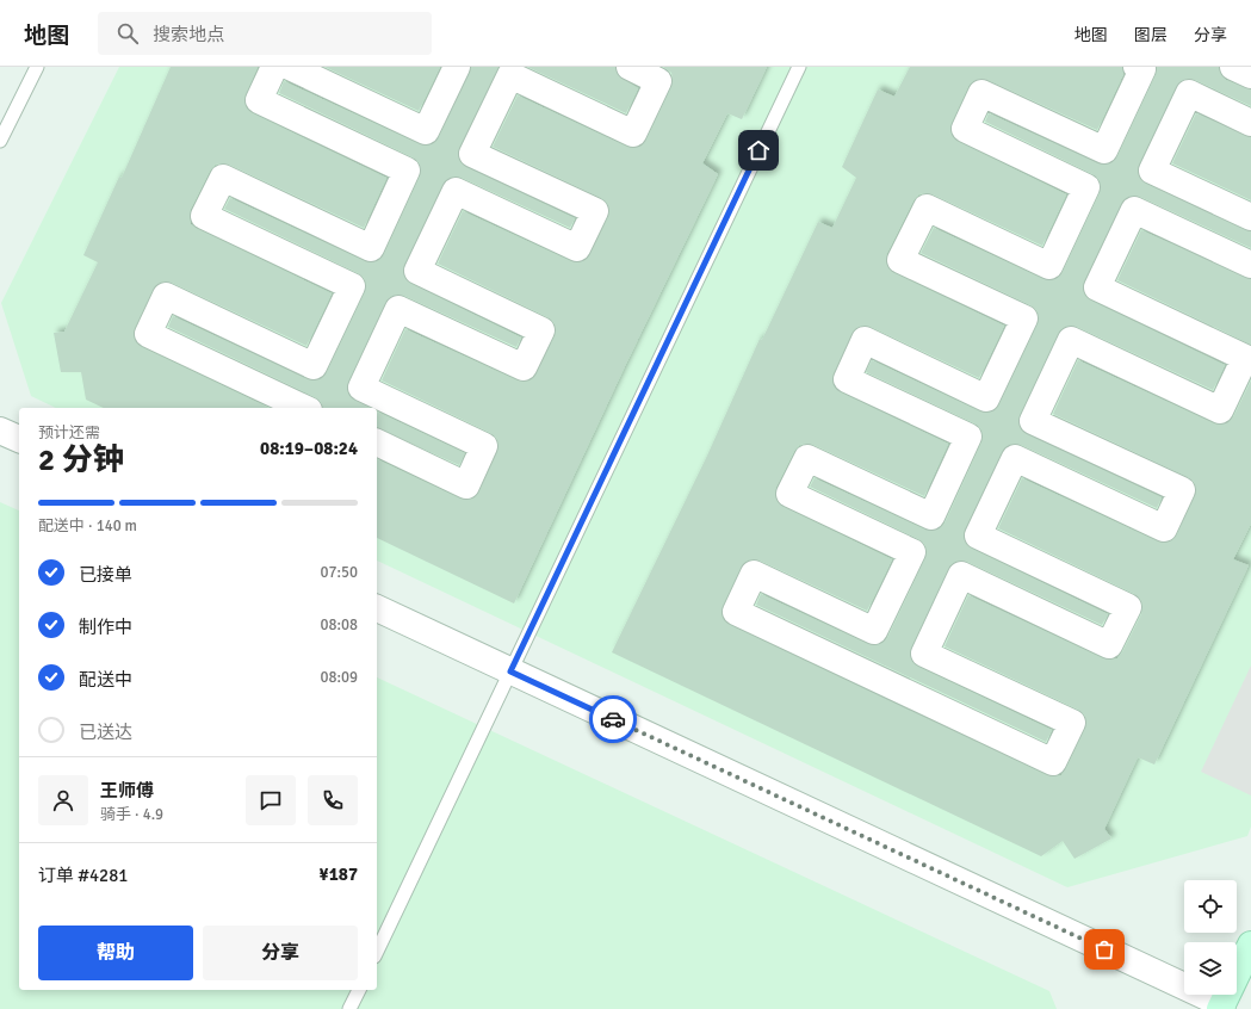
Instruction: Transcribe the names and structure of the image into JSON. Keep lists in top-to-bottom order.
{
  "page": {
    "header": "地图",
    "search": "搜索地点",
    "nav": ["地图", "图层", "分享"],
    "heading": ["2 分钟", "预计还需", "08:19–08:24"],
    "panel": [
      "王师傅",
      "骑手 · 4.9",
      "订单 #4281",
      "¥187"
    ],
    "bar": "配送中 · 140 m",
    "list": [
      ["已接单", "07:50"],
      ["制作中", "08:08"],
      ["配送中", "08:09"],
      "已送达"
    ],
    "buttons": ["帮助", "分享"]
  }
}
